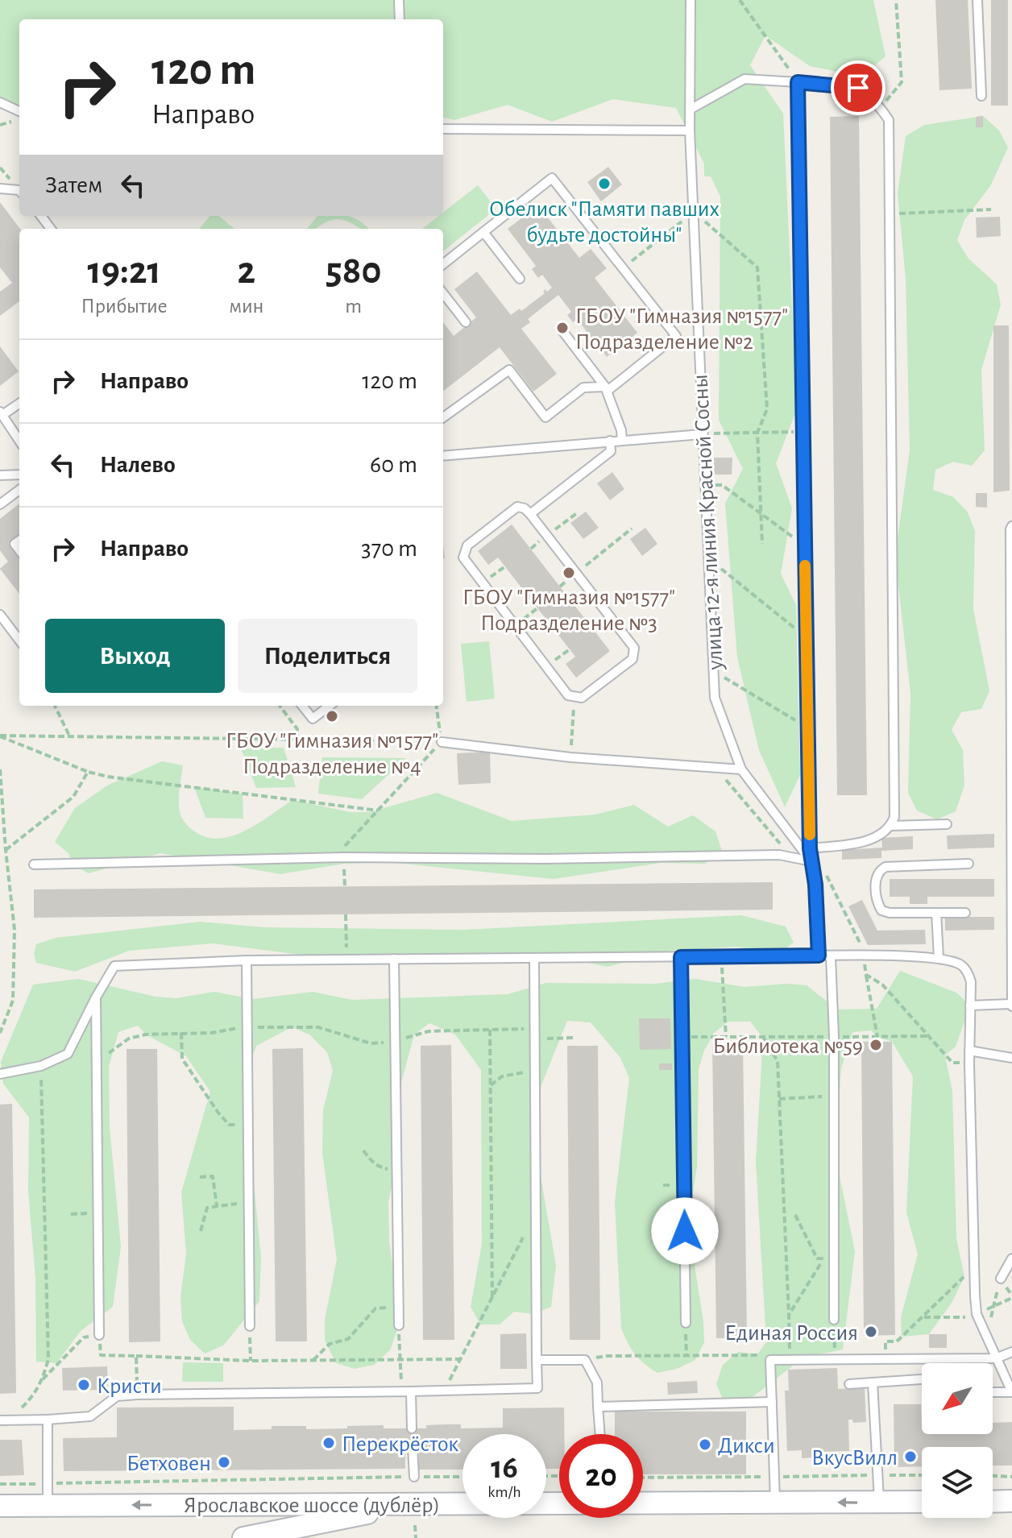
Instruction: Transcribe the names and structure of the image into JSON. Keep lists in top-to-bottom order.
{
  "streets": {
    "street": ["Ярославское шоссе (дублёр)"],
    "lane": ["улица 12-я линия Красной Сосны"]
  },
  "places": [
    "Обелиск \"Памяти павших будьте достойны\"",
    "ГБОУ \"Гимназия №1577\" Подразделение №2",
    "ГБОУ \"Гимназия №1577\" Подразделение №3",
    "ГБОУ \"Гимназия №1577\" Подразделение №4",
    "Библиотека №59",
    "Единая Россия",
    "Кристи",
    "Перекрёсток",
    "Дикси",
    "ВкусВилл",
    "Бетховен"
  ],
  "north": "bottom left",
  "page": {
    "turn": ["120 m", "Направо"],
    "then": "Затем",
    "eta": [
      "19:21",
      "Прибытие",
      "2",
      "мин",
      "580",
      "m"
    ],
    "list": [
      {
        "name": "Направо",
        "value": "120 m"
      },
      {
        "name": "Налево",
        "value": "60 m"
      },
      {
        "name": "Направо",
        "value": "370 m"
      }
    ],
    "buttons": ["Выход", "Поделиться"],
    "speed": "16 km/h",
    "limit": "20"
  }
}
